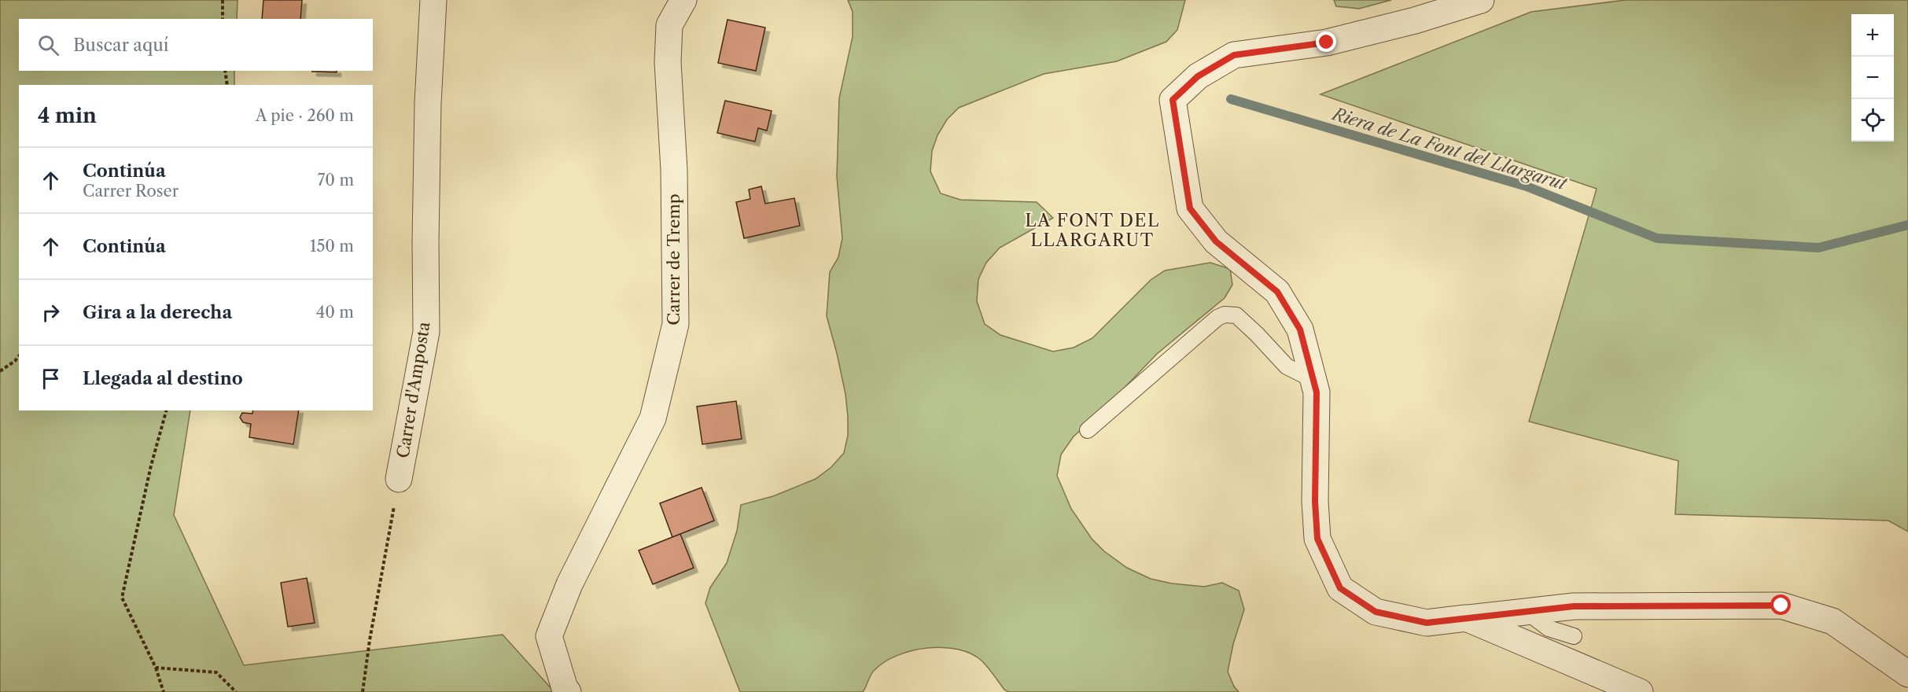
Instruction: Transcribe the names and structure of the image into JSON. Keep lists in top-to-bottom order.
{
  "streets": {
    "street": ["Carrer de Tremp", "Carrer d'Amposta"]
  },
  "districts": ["LA FONT DEL LLARGARUT"],
  "water": ["Riera de La Font del Llargarut"],
  "page": {
    "map_buttons": ["+", "−"],
    "search": "Buscar aquí",
    "heading": ["4 min", "A pie · 260 m"],
    "list": [
      ["Continúa", "Carrer Roser", "70 m"],
      ["Continúa", "150 m"],
      ["Gira a la derecha", "40 m"],
      "Llegada al destino"
    ]
  }
}
